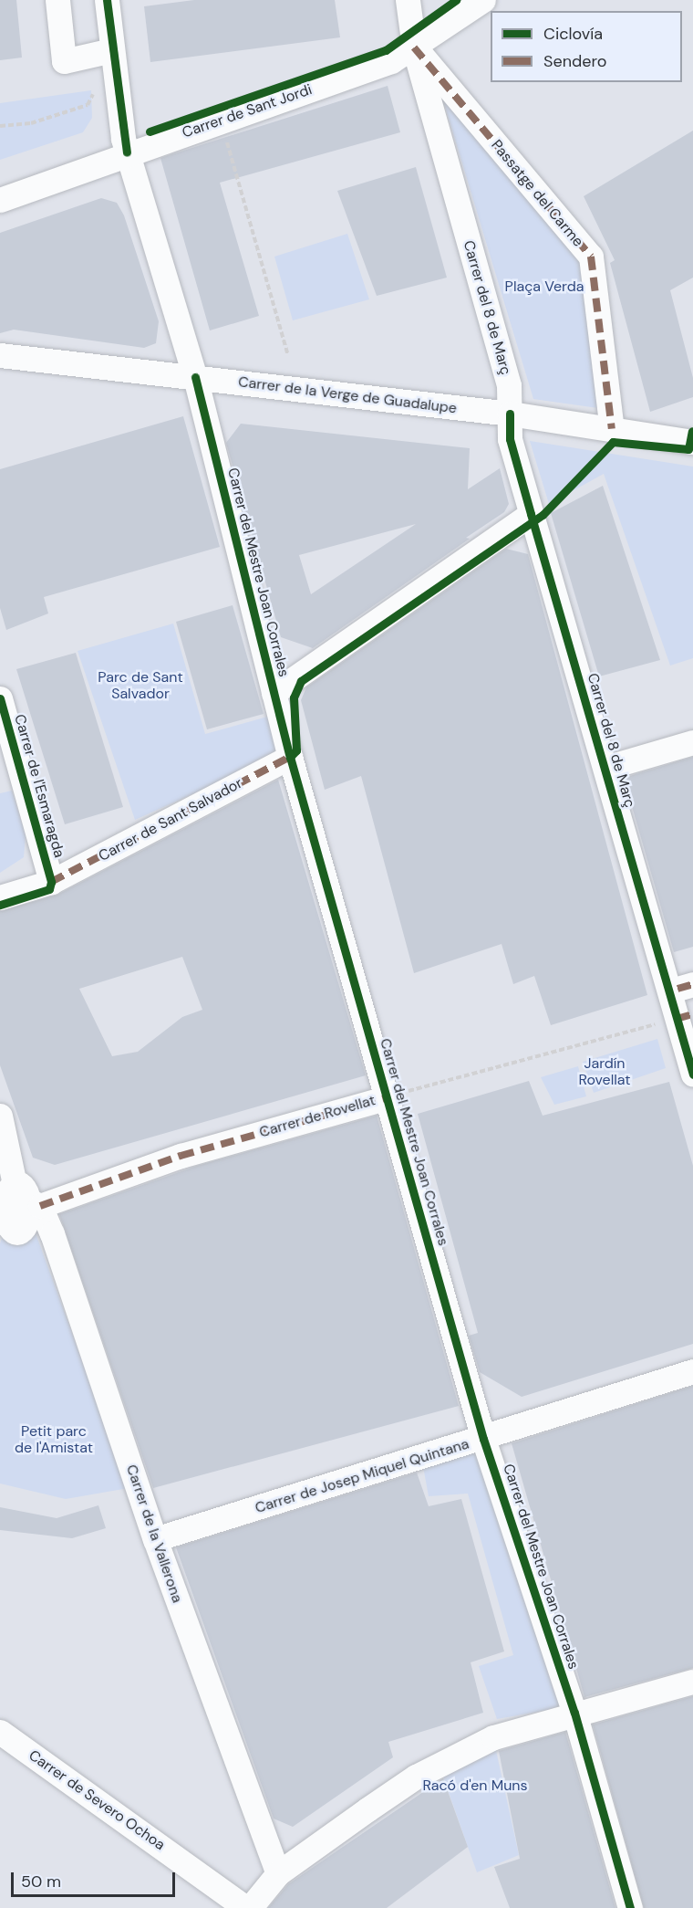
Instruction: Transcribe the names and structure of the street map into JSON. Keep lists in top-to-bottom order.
{
  "streets": {
    "street": [
      "Carrer de Sant Jordi",
      "Passatge del Carme",
      "Carrer del 8 de Març",
      "Carrer de la Verge de Guadalupe",
      "Carrer del Mestre Joan Corrales",
      "Carrer de l'Esmaragda",
      "Carrer de Sant Salvador",
      "Carrer de Rovellat",
      "Carrer de Josep Miquel Quintana",
      "Carrer de la Vallerona",
      "Carrer de Severo Ochoa"
    ]
  },
  "crossings": [
    ["Carrer de Sant Jordi", "Passatge del Carme"],
    ["Carrer de Sant Jordi", "Carrer del 8 de Març"],
    ["Carrer de Sant Jordi", "Carrer del Mestre Joan Corrales"],
    ["Passatge del Carme", "Carrer del 8 de Març"],
    ["Passatge del Carme", "Carrer de la Verge de Guadalupe"],
    ["Carrer del 8 de Març", "Carrer de la Verge de Guadalupe"],
    ["Carrer del 8 de Març", "Carrer de Rovellat"],
    ["Carrer de la Verge de Guadalupe", "Carrer del Mestre Joan Corrales"],
    ["Carrer del Mestre Joan Corrales", "Carrer de Sant Salvador"],
    ["Carrer del Mestre Joan Corrales", "Carrer de Rovellat"],
    ["Carrer del Mestre Joan Corrales", "Carrer de Josep Miquel Quintana"],
    ["Carrer de l'Esmaragda", "Carrer de Sant Salvador"],
    ["Carrer de Rovellat", "Carrer de la Vallerona"],
    ["Carrer de Josep Miquel Quintana", "Carrer de la Vallerona"]
  ],
  "parks": [
    "Plaça Verda",
    "Parc de Sant Salvador",
    "Jardín Rovellat",
    "Petit parc de l'Amistat",
    "Racó d'en Muns"
  ],
  "legend": ["Ciclovía", "Sendero"],
  "scale_bar": "50 m"
}
